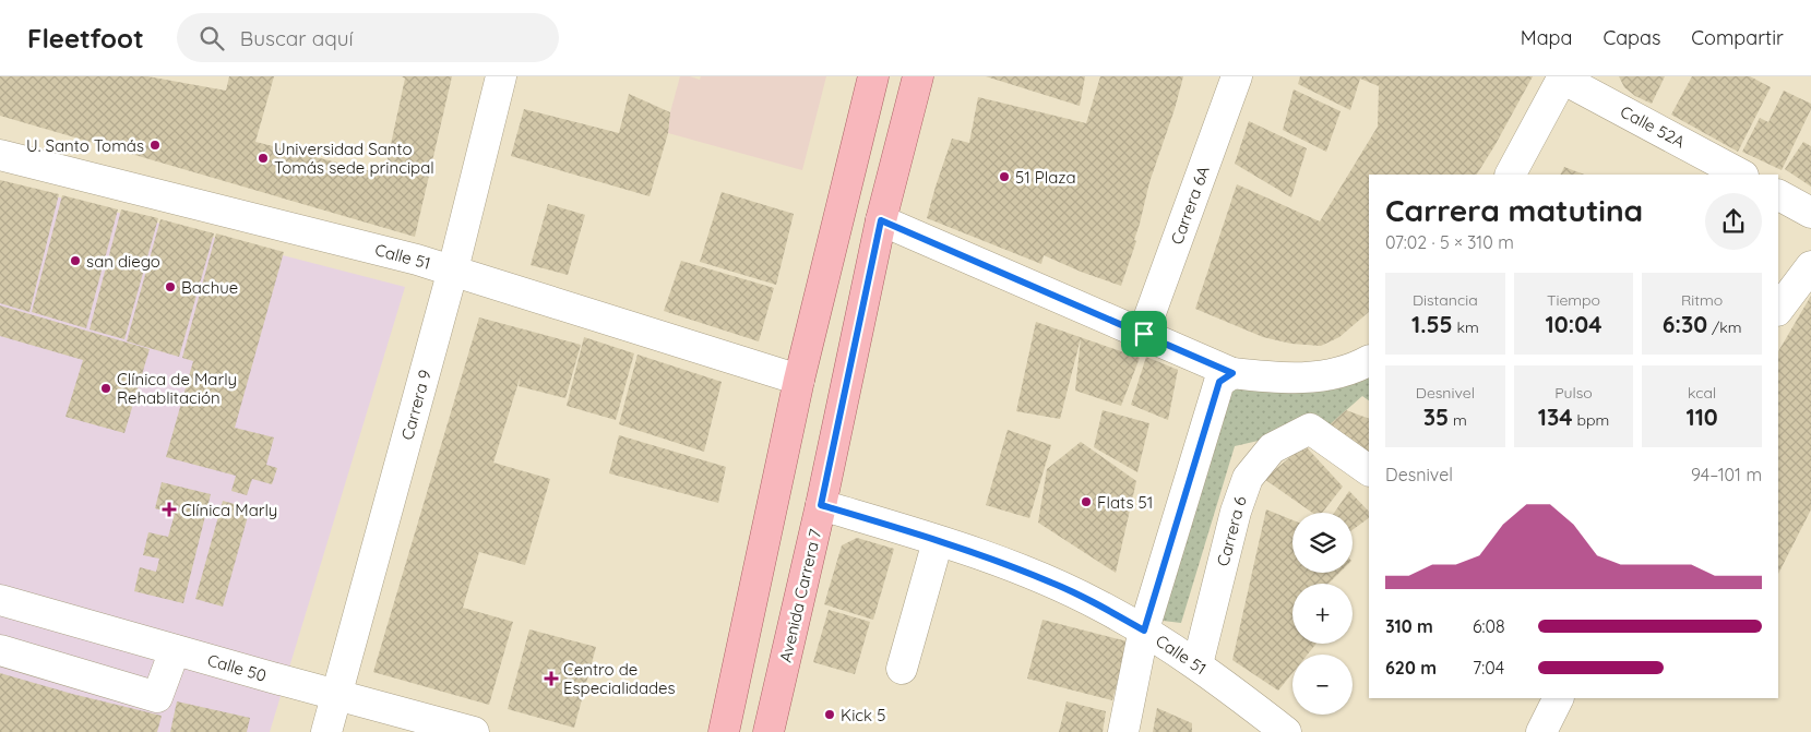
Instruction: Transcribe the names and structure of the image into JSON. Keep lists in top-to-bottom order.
{
  "streets": {
    "main road": ["Avenida Carrera 7"],
    "street": [
      "Calle 52A",
      "Carrera 6A",
      "Calle 51",
      "Carrera 9",
      "Carrera 6",
      "Calle 50"
    ]
  },
  "crossings": [
    ["Calle 51", "Carrera 9"],
    ["Calle 51", "Carrera 6"],
    ["Calle 51", "Avenida Carrera 7"],
    ["Carrera 9", "Calle 50"]
  ],
  "places": {
    "other": [
      "U. Santo Tomás",
      "Universidad Santo Tomás sede principal",
      "51 Plaza",
      "san diego",
      "Bachue",
      "Clínica de Marly Rehablitación",
      "Flats 51",
      "Kick 5"
    ],
    "health": ["Clínica Marly", "Centro de Especialidades"]
  },
  "page": {
    "header": "Fleetfoot",
    "search": "Buscar aquí",
    "nav": ["Mapa", "Capas", "Compartir"],
    "heading": ["Carrera matutina", "07:02 · 5 × 310 m"],
    "stats": [
      ["Distancia", "1.55 km"],
      ["Tiempo", "10:04"],
      ["Ritmo", "6:30 /km"],
      ["Desnivel", "35 m"],
      ["Pulso", "134 bpm"],
      ["kcal", "110"]
    ],
    "chart": ["Desnivel", "94–101 m"],
    "map_buttons": ["+", "−"],
    "list": [
      {
        "name": "310 m",
        "note": "6:08"
      },
      {
        "name": "620 m",
        "note": "7:04"
      }
    ]
  }
}
